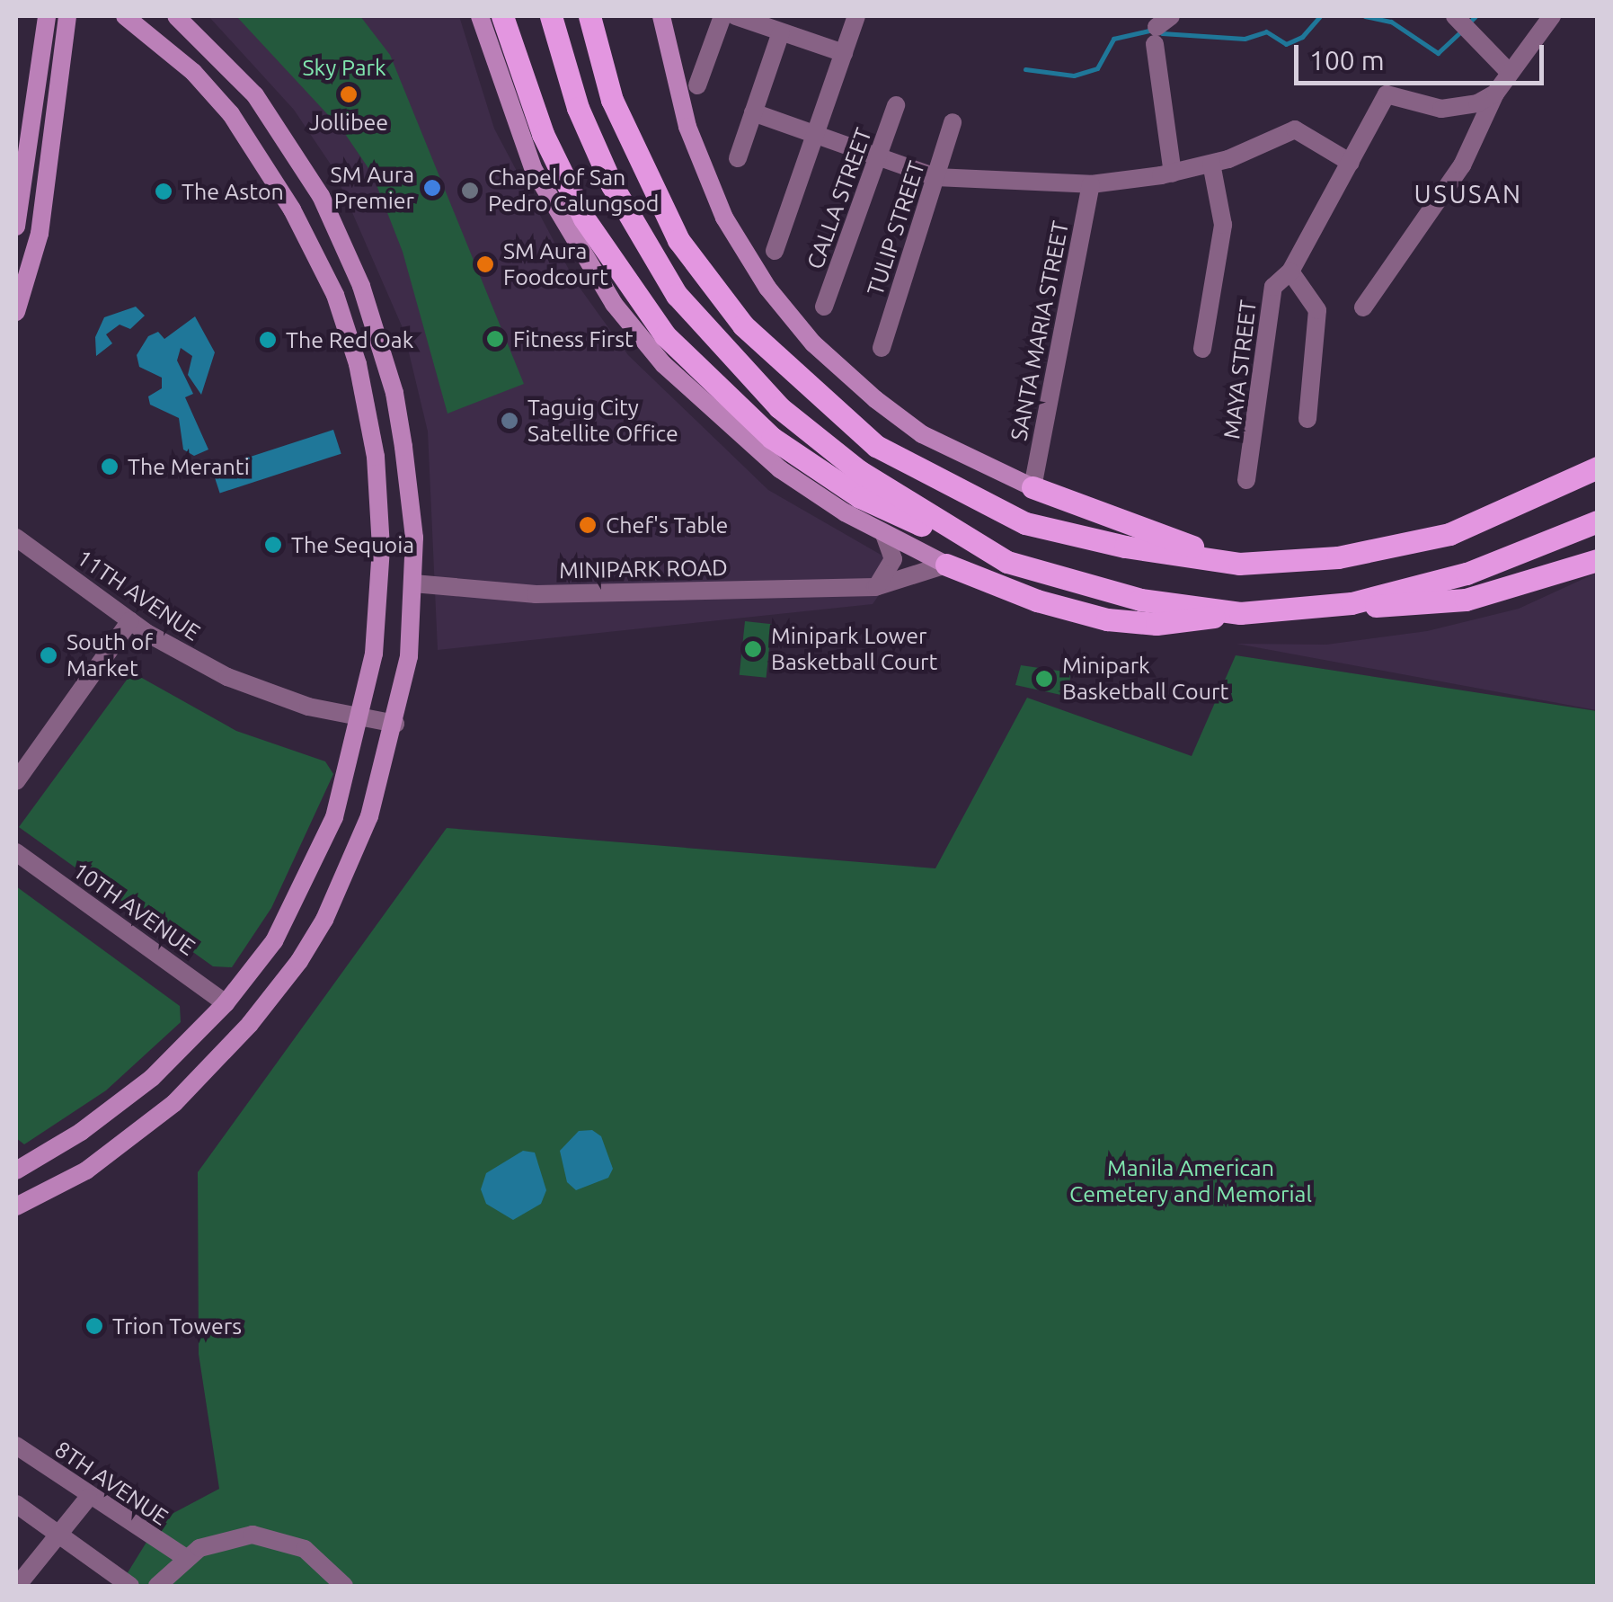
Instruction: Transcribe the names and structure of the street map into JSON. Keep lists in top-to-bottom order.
{
  "streets": {
    "street": [
      "CALLA STREET",
      "TULIP STREET",
      "SANTA MARIA STREET",
      "MAYA STREET",
      "MINIPARK ROAD",
      "11TH AVENUE",
      "10TH AVENUE",
      "8TH AVENUE"
    ]
  },
  "districts": ["USUSAN"],
  "parks": ["Sky Park", "Manila American Cemetery and Memorial"],
  "places": [
    "Jollibee",
    "SM Aura Premier",
    "Chapel of San Pedro Calungsod",
    "The Aston",
    "SM Aura Foodcourt",
    "Fitness First",
    "The Red Oak",
    "Taguig City Satellite Office",
    "The Meranti",
    "Chef's Table",
    "The Sequoia",
    "Minipark Lower Basketball Court",
    "South of Market",
    "Minipark Basketball Court",
    "Trion Towers"
  ],
  "scale_bar": "100 m"
}
